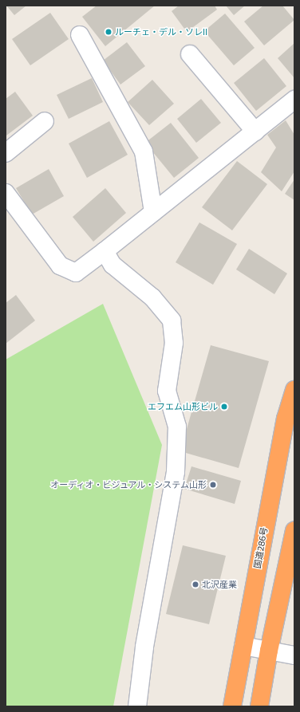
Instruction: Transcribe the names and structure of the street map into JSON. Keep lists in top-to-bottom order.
{
  "streets": {
    "highway": ["国道286号"]
  },
  "places": [
    "ルーチェ・デル・ソレII",
    "エフエム山形ビル",
    "オーディオ・ビジュアル・システム山形",
    "北沢産業"
  ]
}
